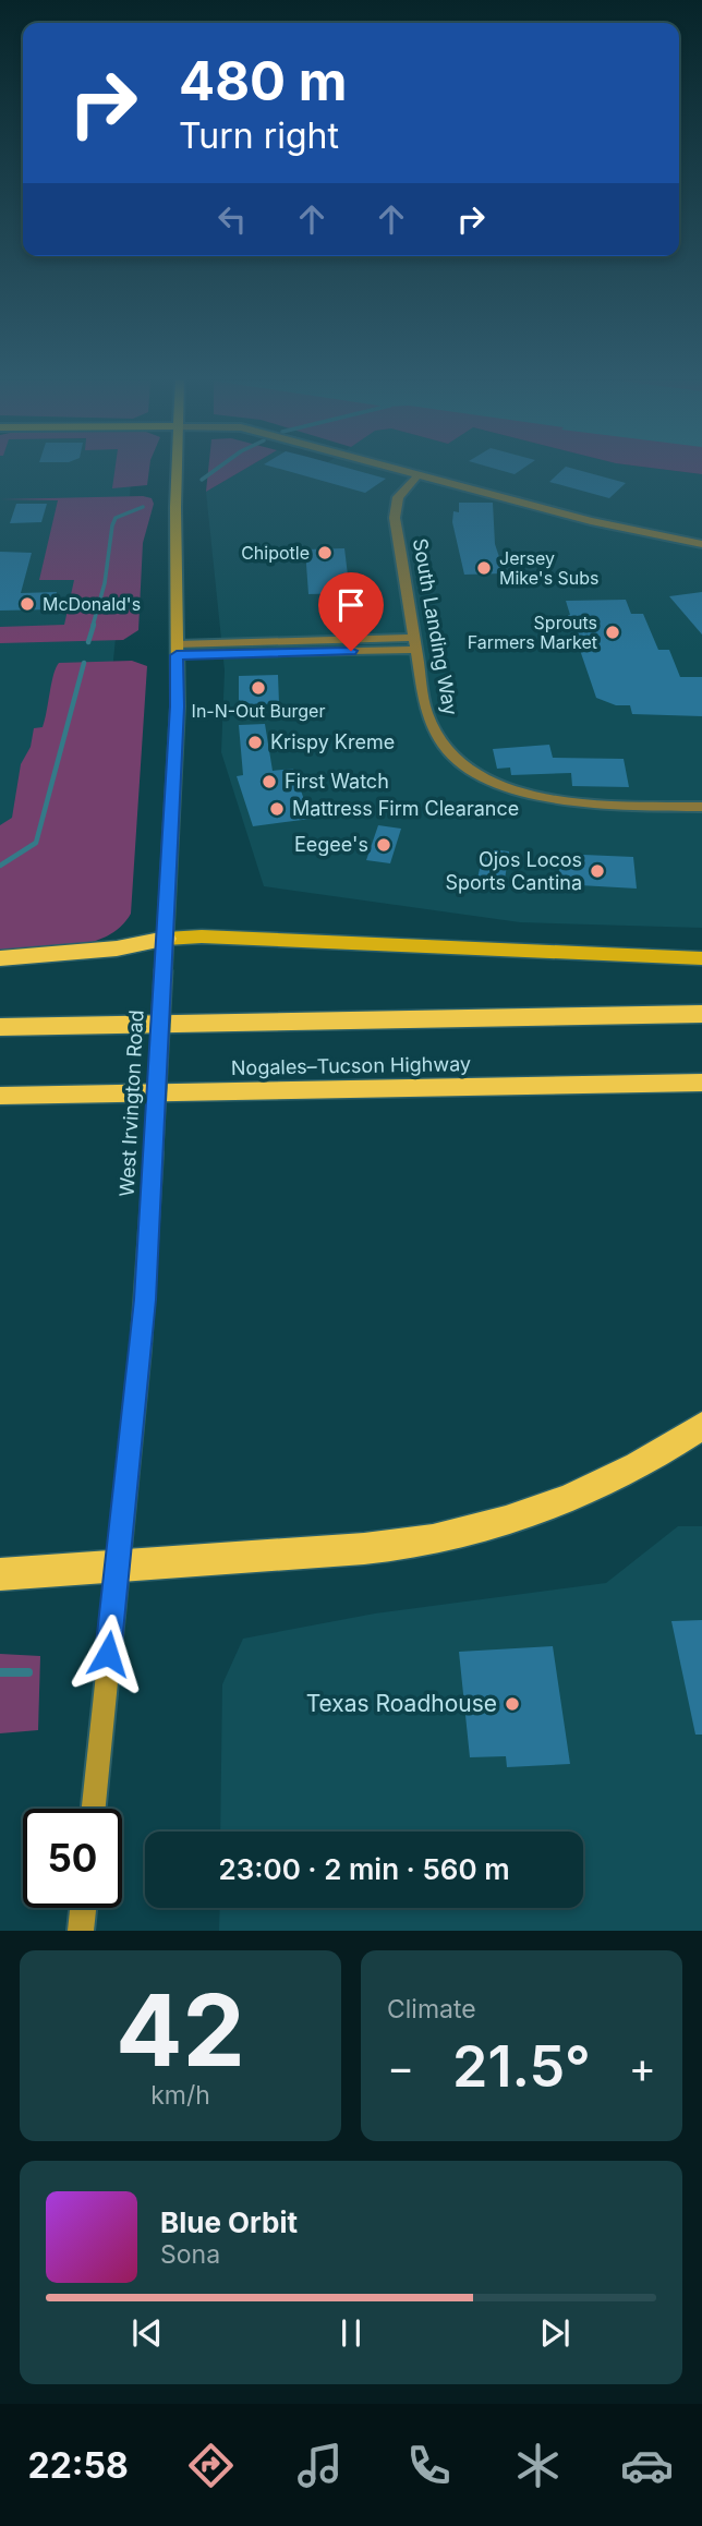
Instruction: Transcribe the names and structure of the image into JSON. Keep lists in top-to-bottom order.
{
  "streets": {
    "highway": ["Nogales–Tucson Highway"],
    "main road": ["West Irvington Road"],
    "street": ["South Landing Way"]
  },
  "places": [
    "Chipotle",
    "Jersey Mike's Subs",
    "McDonald's",
    "Sprouts Farmers Market",
    "In-N-Out Burger",
    "Krispy Kreme",
    "First Watch",
    "Mattress Firm Clearance",
    "Eegee's",
    "Ojos Locos Sports Cantina",
    "Texas Roadhouse"
  ],
  "page": {
    "turn": ["480 m", "Turn right"],
    "limit": "50",
    "trip": "23:00 · 2 min · 560 m",
    "tile": [
      ["42", "km/h"],
      "Climate"
    ],
    "heat": ["−", "21.5°", "+"],
    "song": ["Blue Orbit", "Sona"],
    "tabs": "22:58"
  }
}
